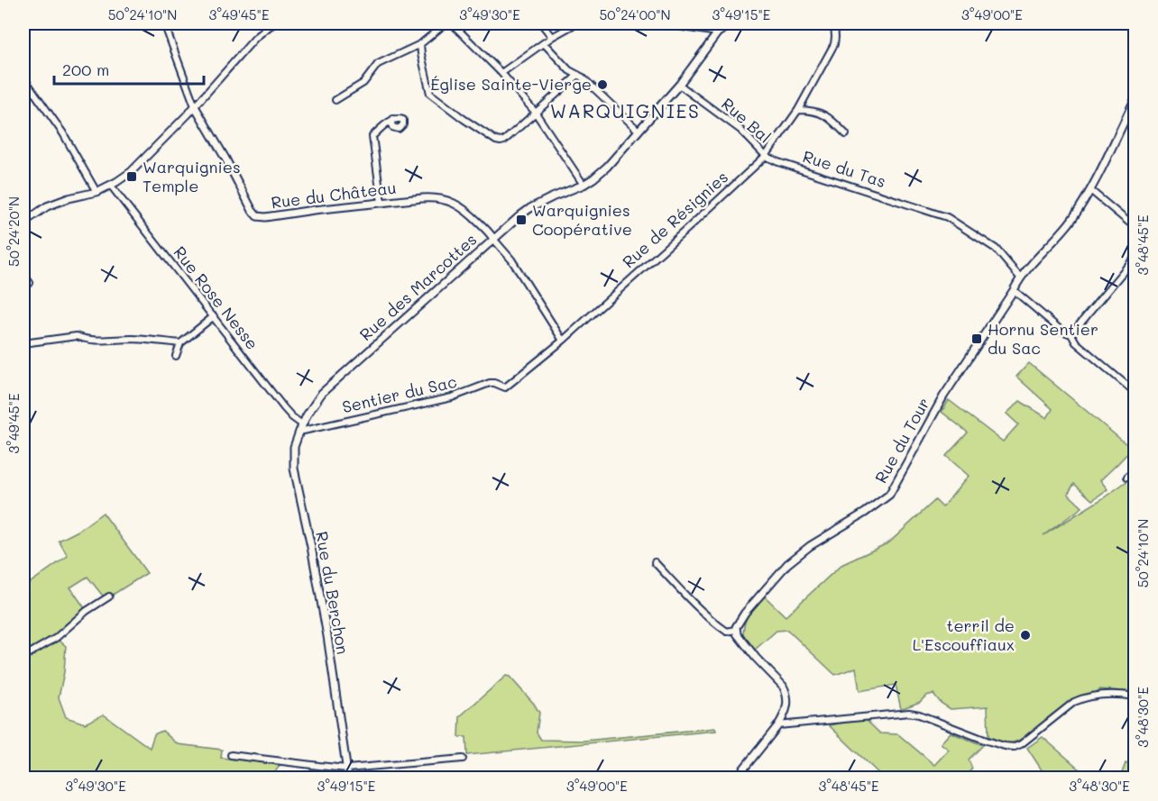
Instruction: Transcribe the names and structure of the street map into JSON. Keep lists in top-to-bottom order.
{
  "streets": {
    "street": [
      "Rue Bal",
      "Rue du Tas",
      "Rue du Château",
      "Rue de Résignies",
      "Rue des Marcottes",
      "Rue Rose Nesse",
      "Sentier du Sac",
      "Rue du Tour",
      "Rue du Berchon"
    ]
  },
  "crossings": [
    ["Rue Bal", "Rue du Tas"],
    ["Rue Bal", "Rue de Résignies"],
    ["Rue du Tas", "Rue de Résignies"],
    ["Rue du Tas", "Rue du Tour"],
    ["Rue du Château", "Rue des Marcottes"],
    ["Rue de Résignies", "Rue des Marcottes"],
    ["Rue de Résignies", "Sentier du Sac"],
    ["Rue des Marcottes", "Rue Rose Nesse"],
    ["Rue des Marcottes", "Rue du Berchon"],
    ["Rue Rose Nesse", "Rue du Berchon"],
    ["Sentier du Sac", "Rue du Berchon"]
  ],
  "districts": ["WARQUIGNIES"],
  "places": {
    "other": ["Église Sainte-Vierge", "terril de L'Escouffiaux"],
    "transit": ["Warquignies Temple", "Warquignies Coopérative", "Hornu Sentier du Sac"]
  },
  "scale_bar": "200 m",
  "coordinates": [
    "50°24'10\"N",
    "3°49'45\"E",
    "3°49'30\"E",
    "50°24'00\"N",
    "3°49'15\"E",
    "3°49'00\"E",
    "50°24'20\"N",
    "3°48'45\"E",
    "3°48'30\"E"
  ]
}
